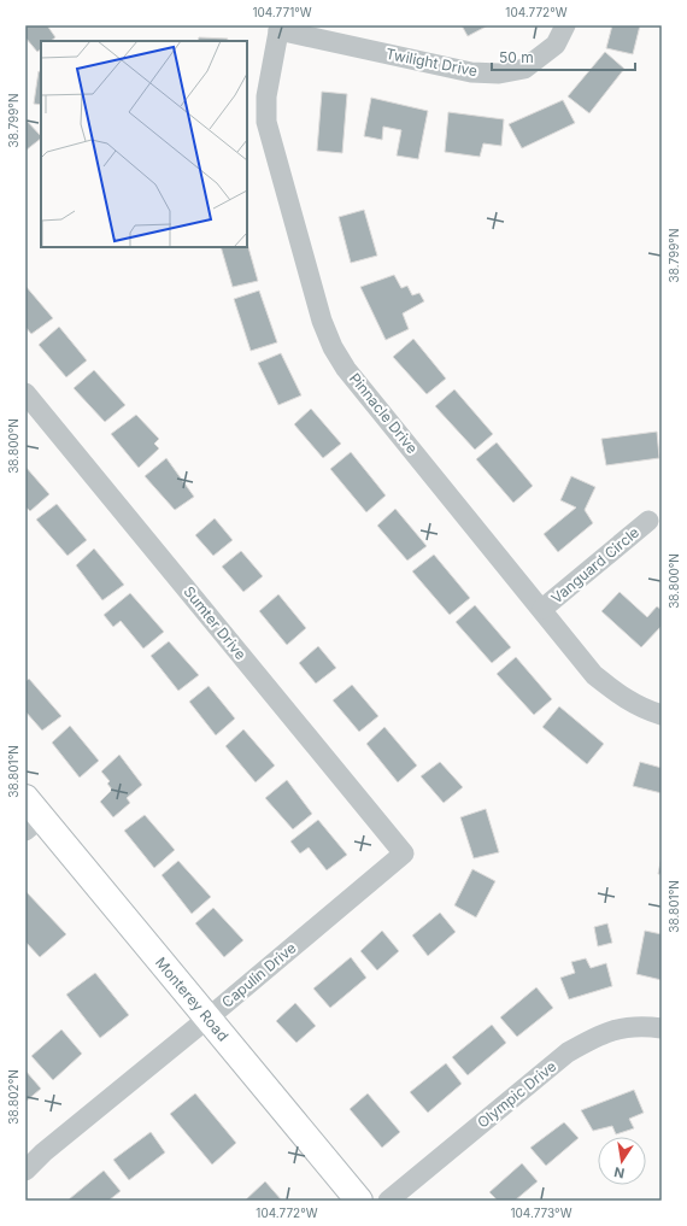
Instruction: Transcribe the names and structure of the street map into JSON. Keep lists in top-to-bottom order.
{
  "streets": {
    "street": [
      "Twilight Drive",
      "Pinnacle Drive",
      "Vanguard Circle",
      "Sumter Drive",
      "Capulin Drive",
      "Monterey Road",
      "Olympic Drive"
    ]
  },
  "crossings": [
    ["Twilight Drive", "Pinnacle Drive"],
    ["Pinnacle Drive", "Vanguard Circle"],
    ["Sumter Drive", "Capulin Drive"],
    ["Capulin Drive", "Monterey Road"]
  ],
  "scale_bar": "50 m",
  "north": "bottom",
  "coordinates": [
    "104.771°W",
    "104.772°W",
    "38.799°N",
    "38.800°N",
    "38.801°N",
    "38.802°N",
    "104.773°W"
  ]
}
